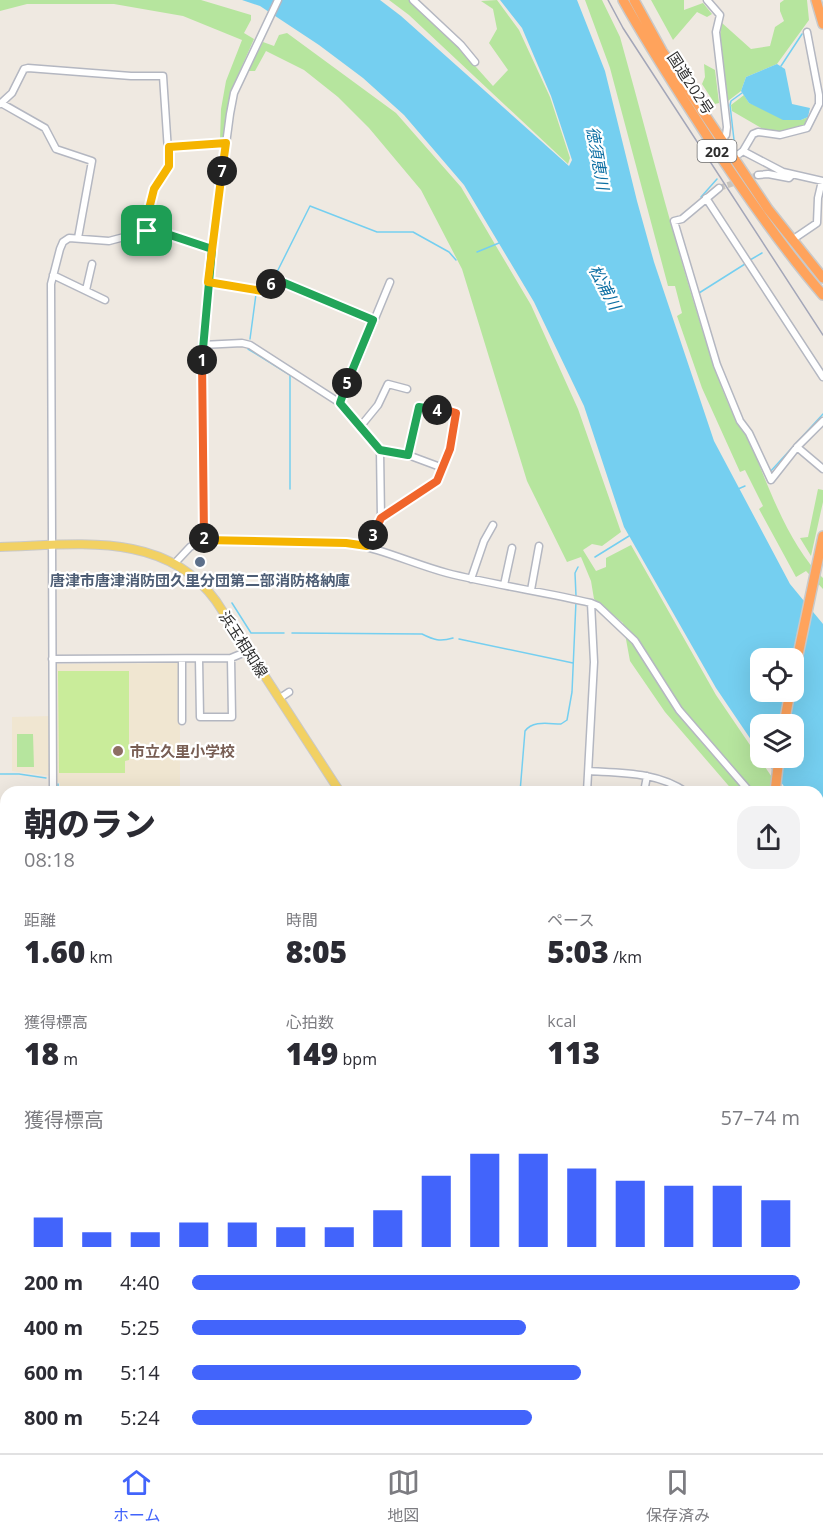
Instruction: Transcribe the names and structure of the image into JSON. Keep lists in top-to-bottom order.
{
  "streets": {
    "highway": ["国道202号", "202"],
    "main road": ["浜玉相知線"]
  },
  "water": ["徳須恵川", "松浦川"],
  "places": ["唐津市唐津消防団久里分団第二部消防格納庫", "市立久里小学校"],
  "page": {
    "pins": [
      "7",
      "6",
      "1",
      "5",
      "4",
      "3",
      "2"
    ],
    "heading": ["朝のラン", "08:18"],
    "stats": [
      ["距離", "1.60 km"],
      ["時間", "8:05"],
      ["ペース", "5:03 /km"],
      ["獲得標高", "18 m"],
      ["心拍数", "149 bpm"],
      ["kcal", "113"]
    ],
    "chart": ["獲得標高", "57–74 m"],
    "list": [
      {
        "name": "200 m",
        "note": "4:40"
      },
      {
        "name": "400 m",
        "note": "5:25"
      },
      {
        "name": "600 m",
        "note": "5:14"
      },
      {
        "name": "800 m",
        "note": "5:24"
      }
    ],
    "tabs": ["ホーム", "地図", "保存済み"]
  }
}
